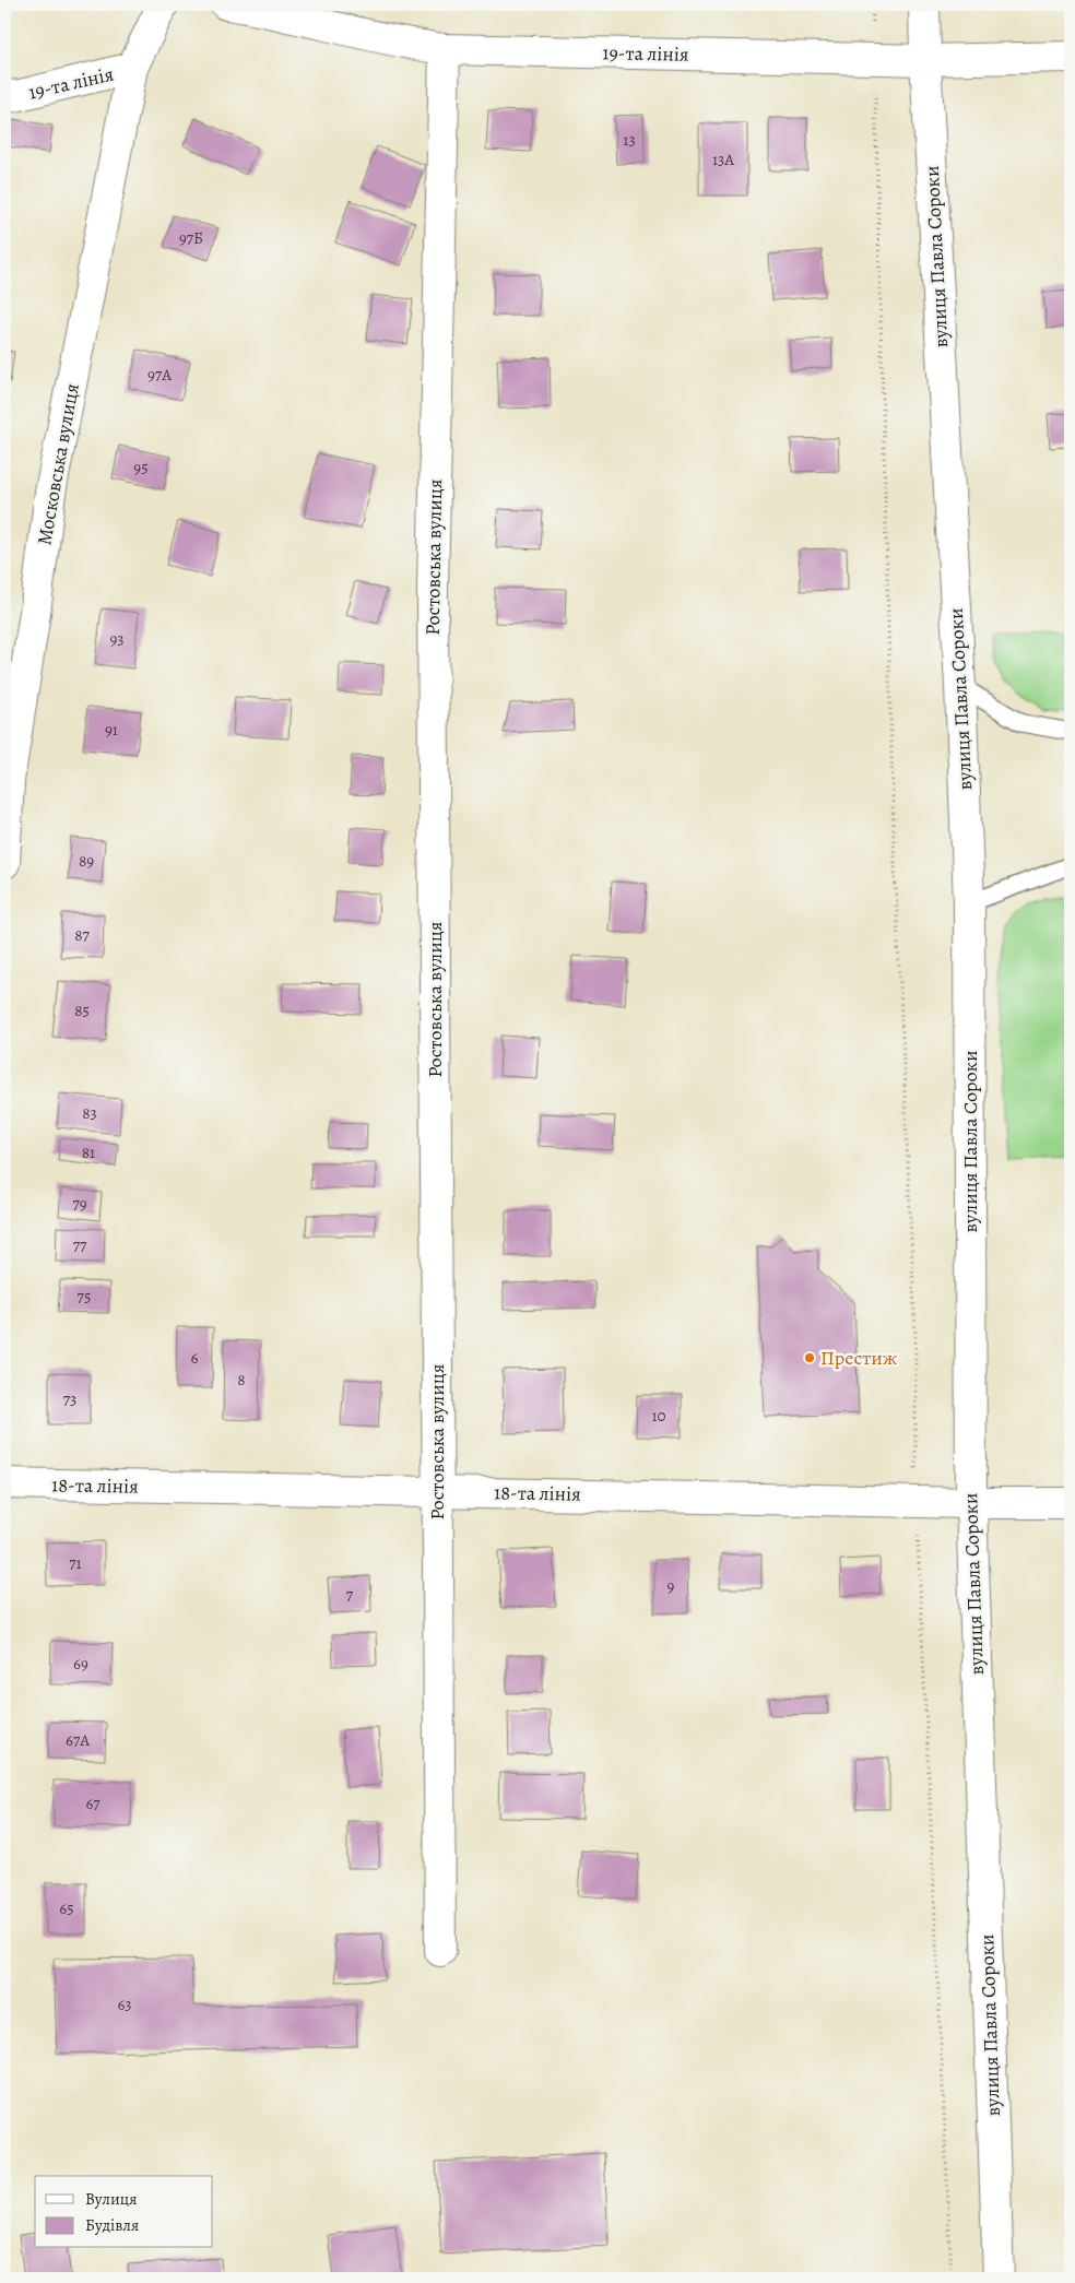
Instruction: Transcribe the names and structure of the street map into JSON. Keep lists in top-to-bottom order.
{
  "streets": {
    "street": [
      "19-та лінія",
      "вулиця Павла Сороки",
      "Московська вулиця",
      "Ростовська вулиця",
      "18-та лінія"
    ]
  },
  "crossings": [
    ["19-та лінія", "вулиця Павла Сороки"],
    ["19-та лінія", "Московська вулиця"],
    ["19-та лінія", "Ростовська вулиця"],
    ["вулиця Павла Сороки", "18-та лінія"],
    ["Ростовська вулиця", "18-та лінія"]
  ],
  "places": ["Престиж"],
  "house_numbers": [
    "13",
    "13А",
    "97Б",
    "97А",
    "95",
    "93",
    "91",
    "89",
    "87",
    "85",
    "83",
    "81",
    "79",
    "77",
    "75",
    "6",
    "8",
    "73",
    "10",
    "71",
    "9",
    "7",
    "69",
    "67А",
    "67",
    "65",
    "63"
  ],
  "legend": ["Вулиця", "Будівля"]
}
